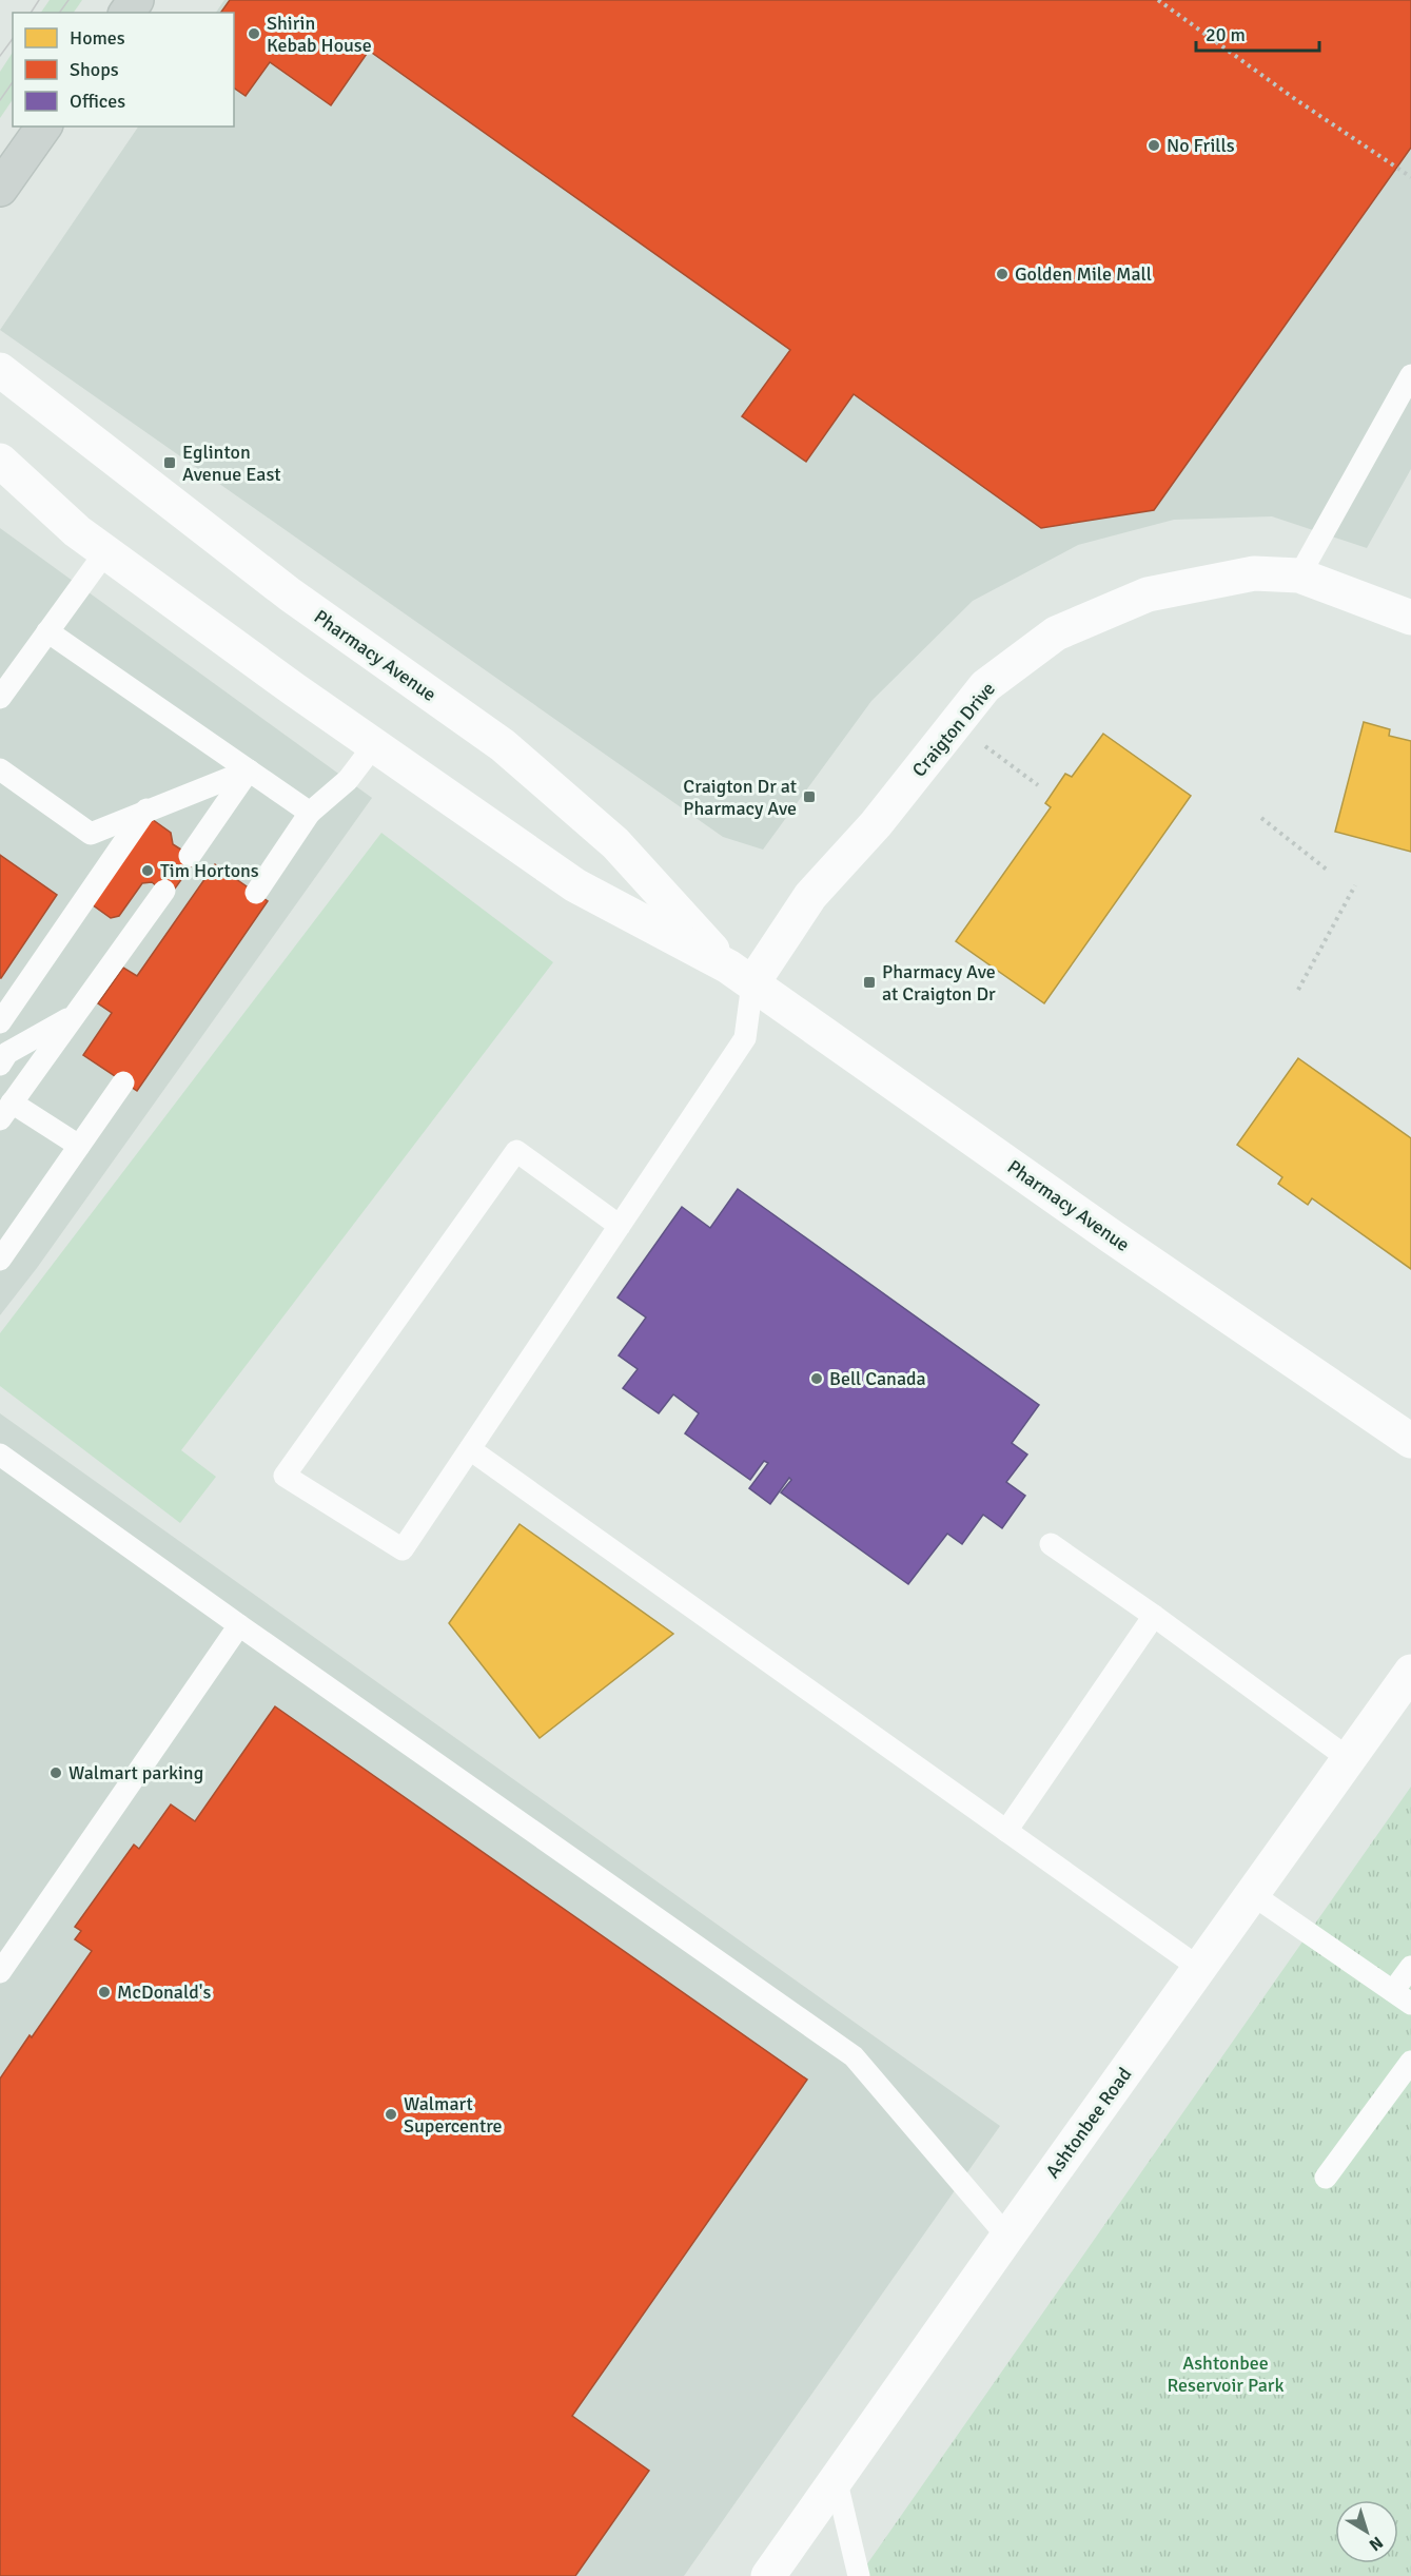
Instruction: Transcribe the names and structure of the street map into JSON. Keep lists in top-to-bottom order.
{
  "streets": {
    "street": ["Pharmacy Avenue", "Craigton Drive", "Ashtonbee Road"]
  },
  "crossings": [
    ["Pharmacy Avenue", "Craigton Drive"]
  ],
  "parks": ["Ashtonbee Reservoir Park"],
  "places": {
    "other": [
      "Shirin Kebab House",
      "No Frills",
      "Golden Mile Mall",
      "Tim Hortons",
      "Bell Canada",
      "Walmart parking",
      "McDonald's",
      "Walmart Supercentre"
    ],
    "transit": ["Eglinton Avenue East", "Craigton Dr at Pharmacy Ave", "Pharmacy Ave at Craigton Dr"]
  },
  "legend": ["Homes", "Shops", "Offices"],
  "scale_bar": "20 m",
  "north": "bottom right"
}
